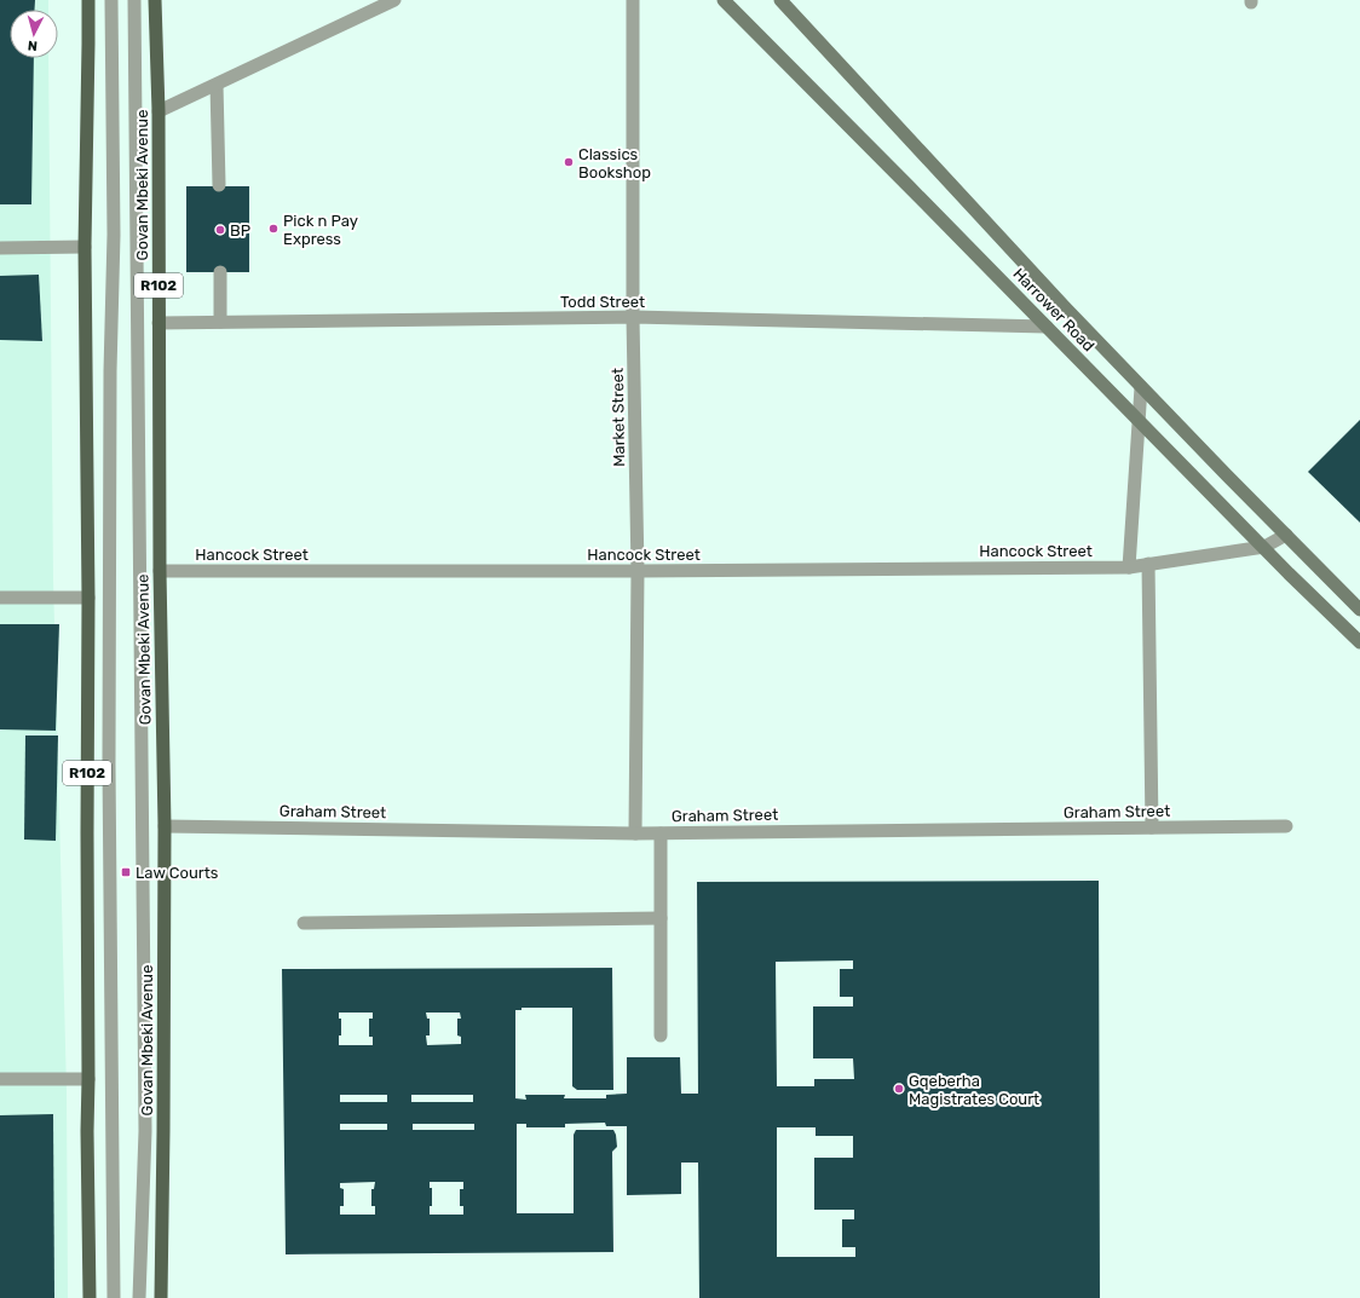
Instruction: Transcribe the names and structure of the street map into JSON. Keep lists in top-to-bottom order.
{
  "streets": {
    "main road": ["Govan Mbeki Avenue", "R102", "Harrower Road"],
    "street": [
      "Todd Street",
      "Market Street",
      "Hancock Street",
      "Graham Street"
    ]
  },
  "crossings": [
    ["Govan Mbeki Avenue", "Todd Street"],
    ["Govan Mbeki Avenue", "Hancock Street"],
    ["Govan Mbeki Avenue", "Graham Street"],
    ["Todd Street", "Harrower Road"],
    ["Todd Street", "Market Street"],
    ["Harrower Road", "Hancock Street"],
    ["Market Street", "Hancock Street"],
    ["Market Street", "Graham Street"]
  ],
  "places": {
    "other": [
      "Classics Bookshop",
      "Pick n Pay Express",
      "BP",
      "Gqeberha Magistrates Court"
    ],
    "transit": ["Law Courts"]
  },
  "north": "bottom"
}
